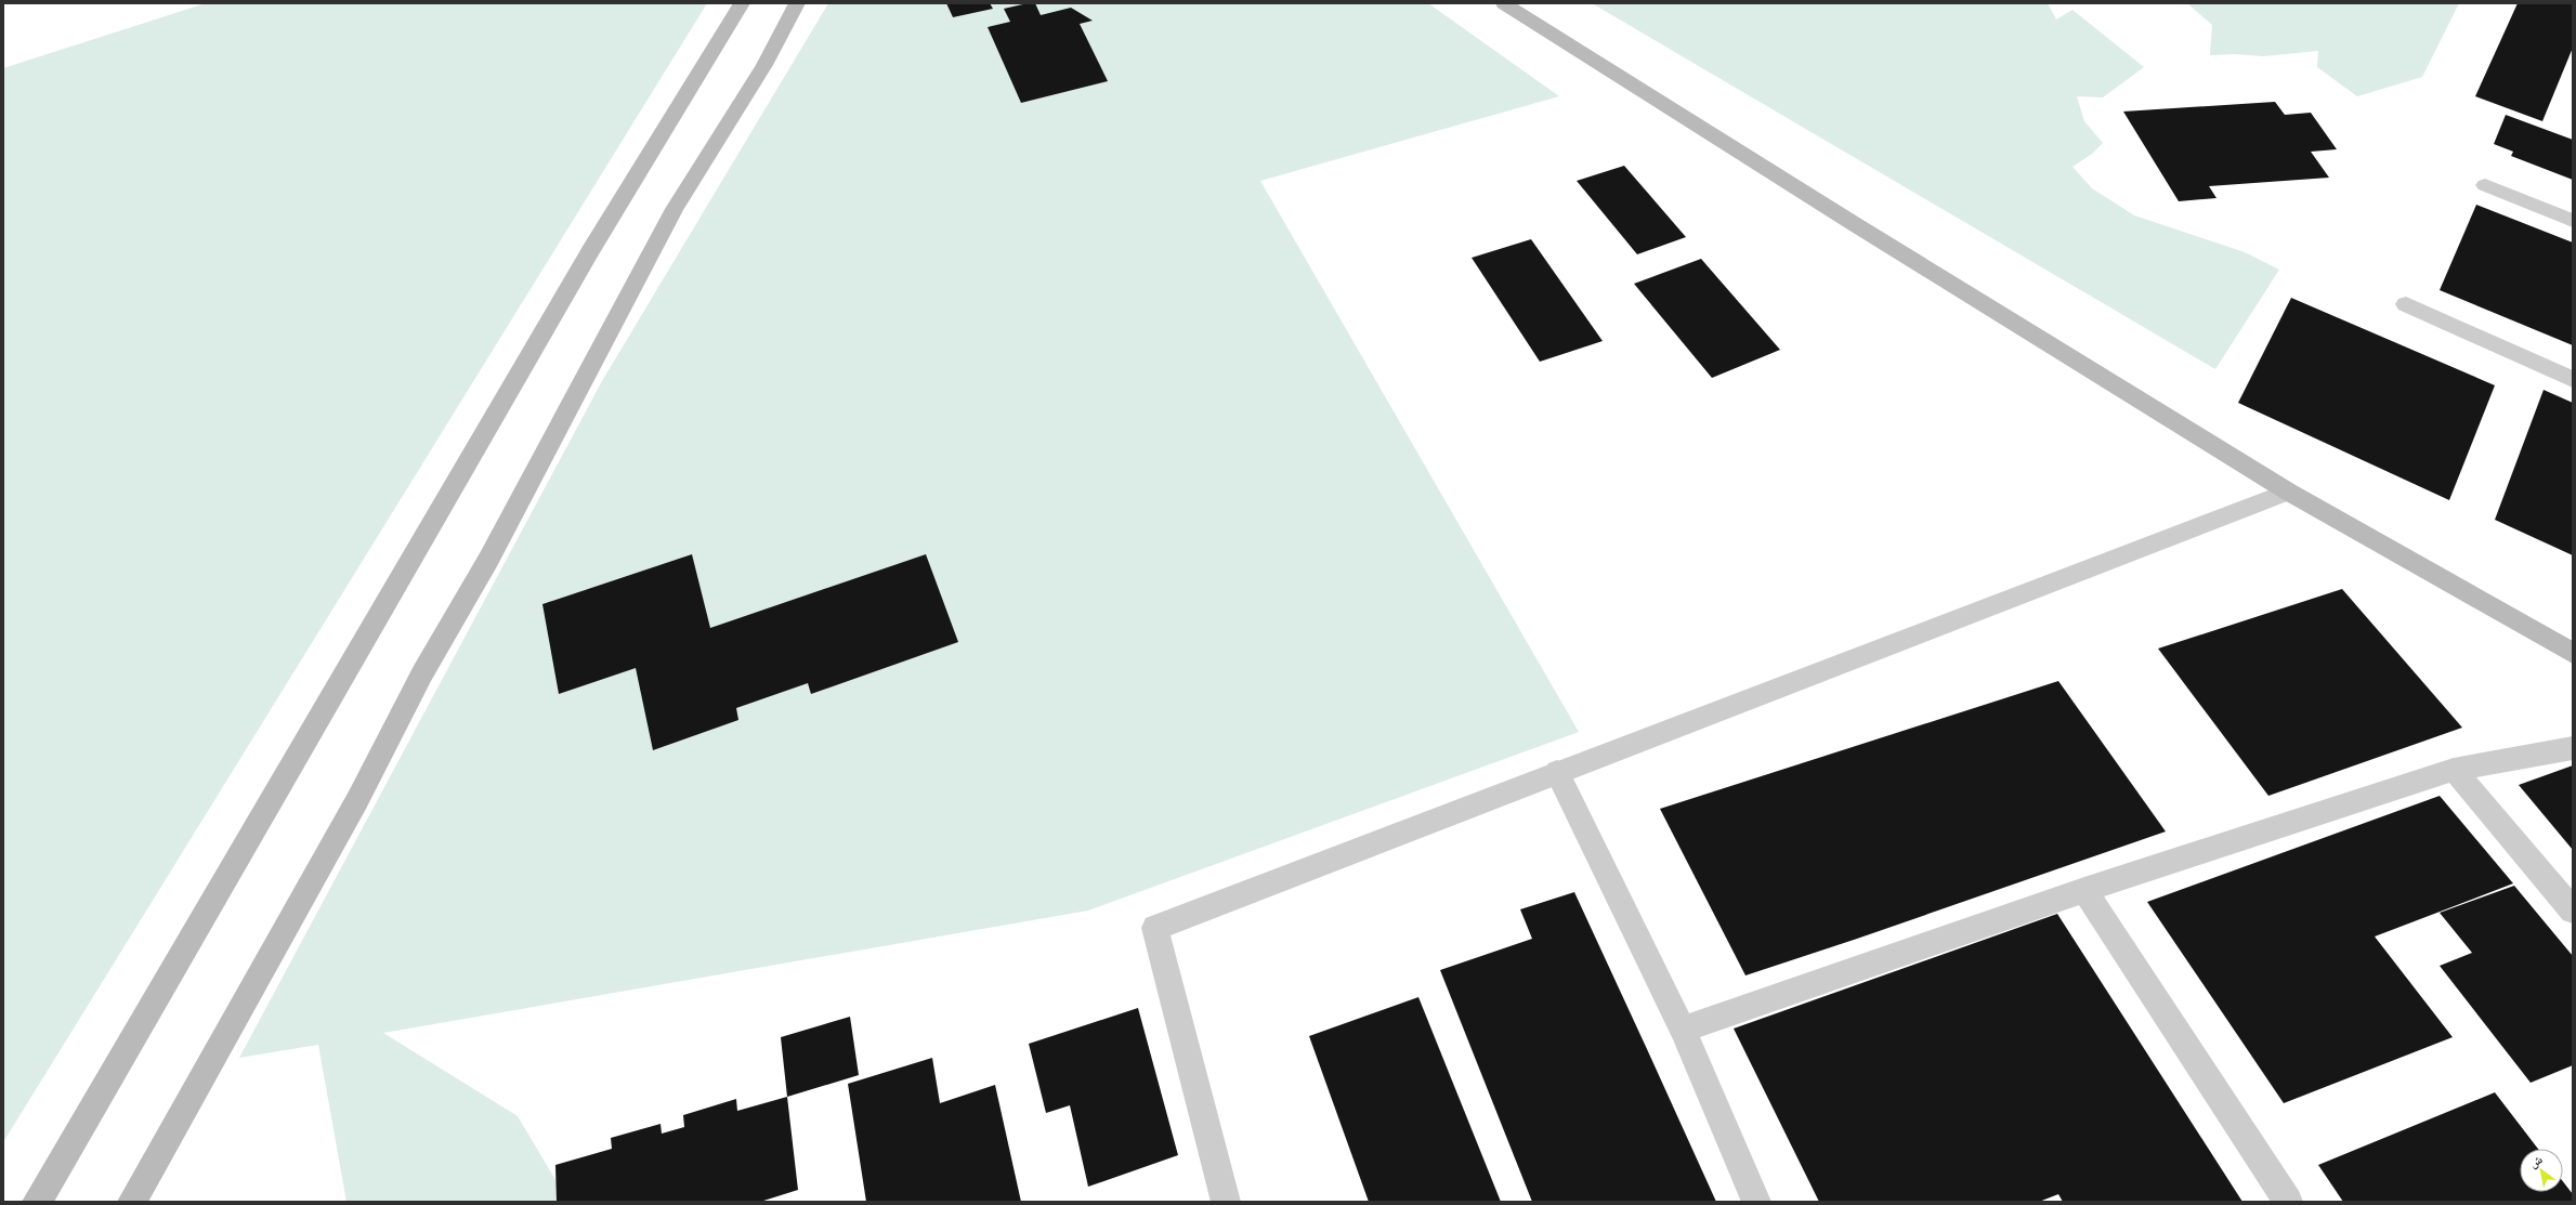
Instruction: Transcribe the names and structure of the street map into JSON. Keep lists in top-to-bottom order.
{
  "north": "top left"
}
